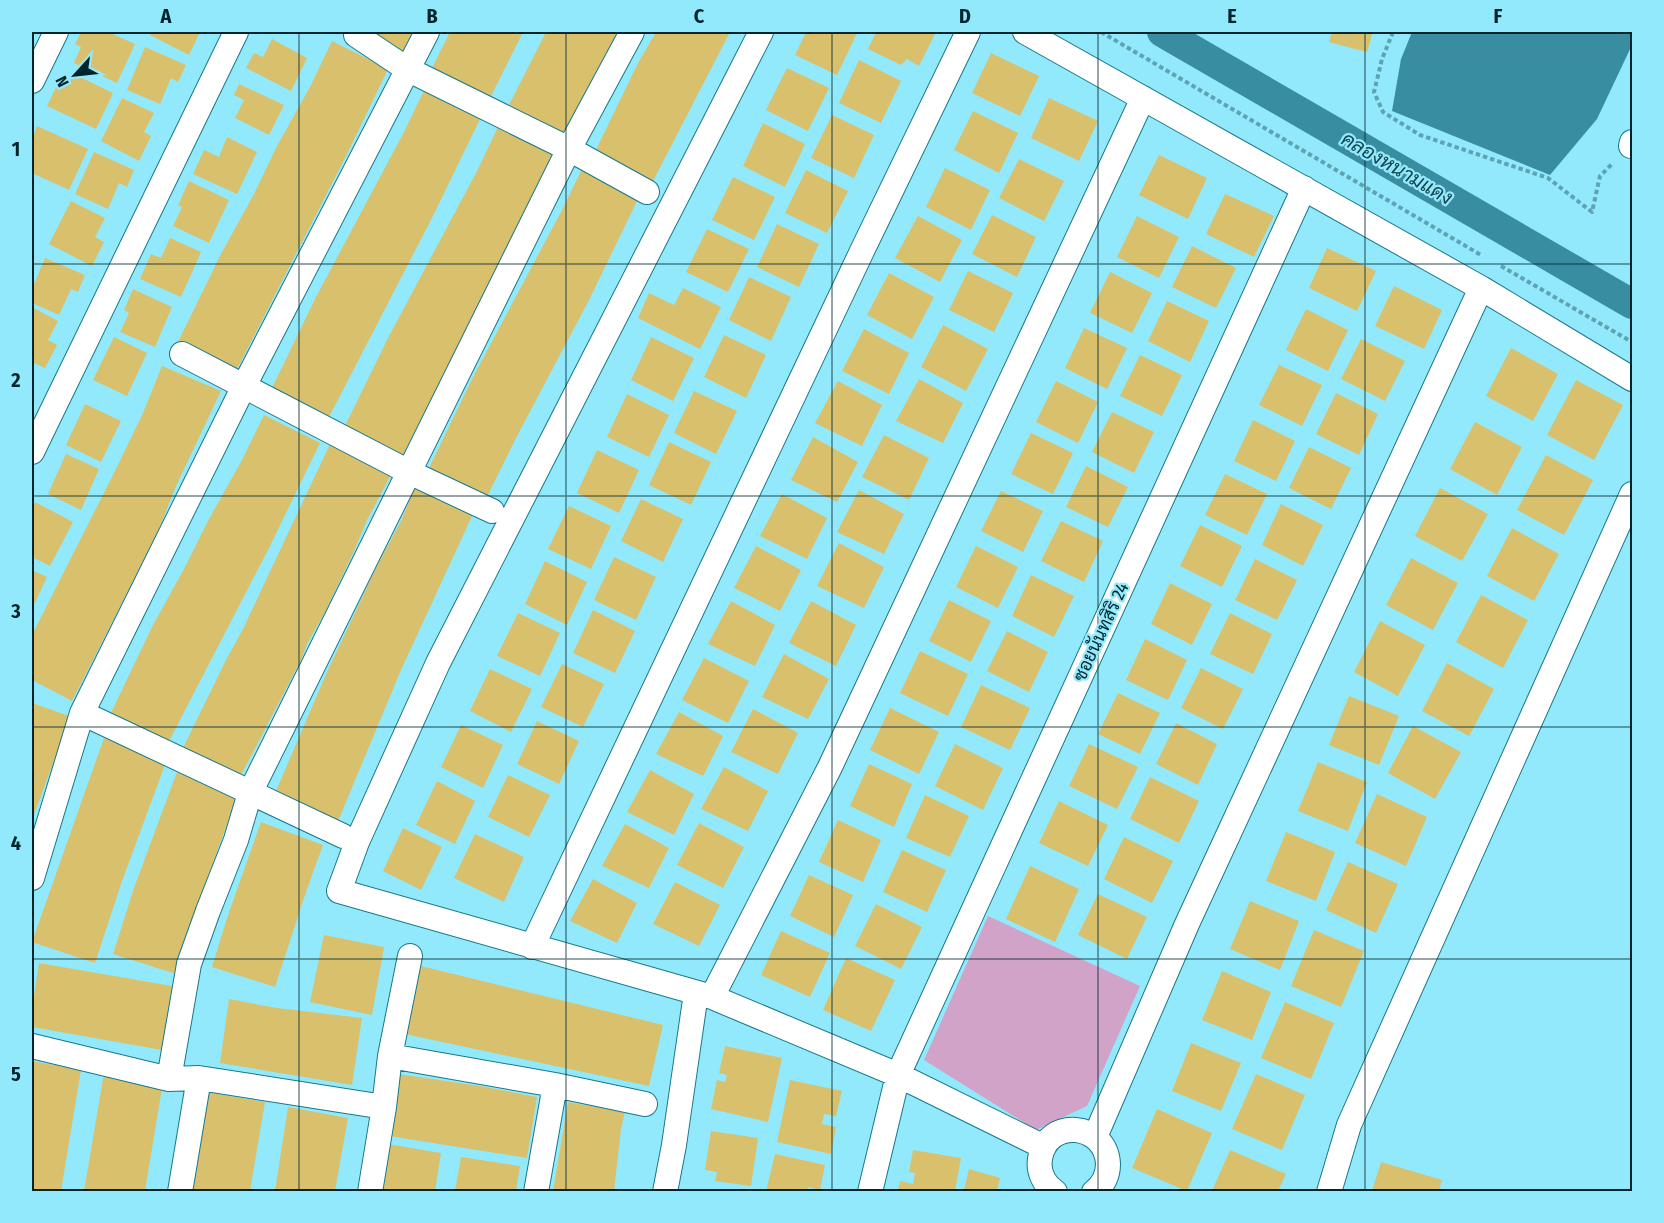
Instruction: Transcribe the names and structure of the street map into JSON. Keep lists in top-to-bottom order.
{
  "streets": {
    "street": ["ซอยนันทสิริ 24"]
  },
  "water": ["คลองหนามแดง"],
  "north": "bottom left",
  "grid": {
    "columns": [
      "A",
      "B",
      "C",
      "D",
      "E",
      "F"
    ],
    "rows": [
      "1",
      "2",
      "3",
      "4",
      "5"
    ]
  }
}
